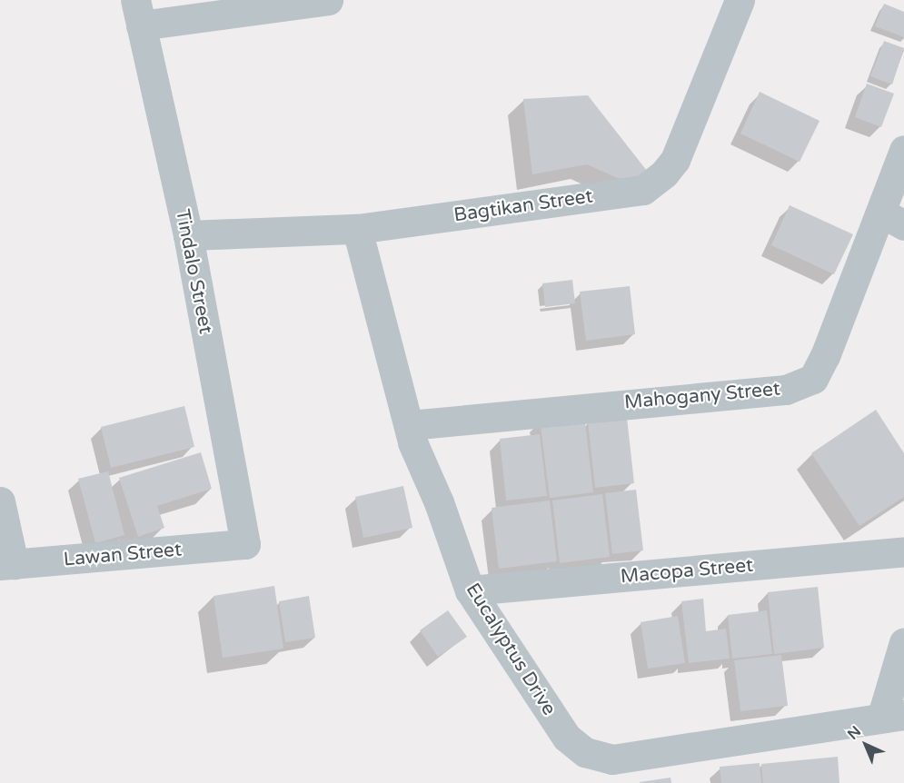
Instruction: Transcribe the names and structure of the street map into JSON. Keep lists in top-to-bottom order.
{
  "streets": {
    "street": [
      "Bagtikan Street",
      "Tindalo Street",
      "Mahogany Street",
      "Lawan Street",
      "Macopa Street",
      "Eucalyptus Drive"
    ]
  },
  "crossings": [
    ["Bagtikan Street", "Tindalo Street"],
    ["Bagtikan Street", "Eucalyptus Drive"],
    ["Tindalo Street", "Lawan Street"],
    ["Mahogany Street", "Eucalyptus Drive"],
    ["Macopa Street", "Eucalyptus Drive"]
  ],
  "north": "top left"
}
